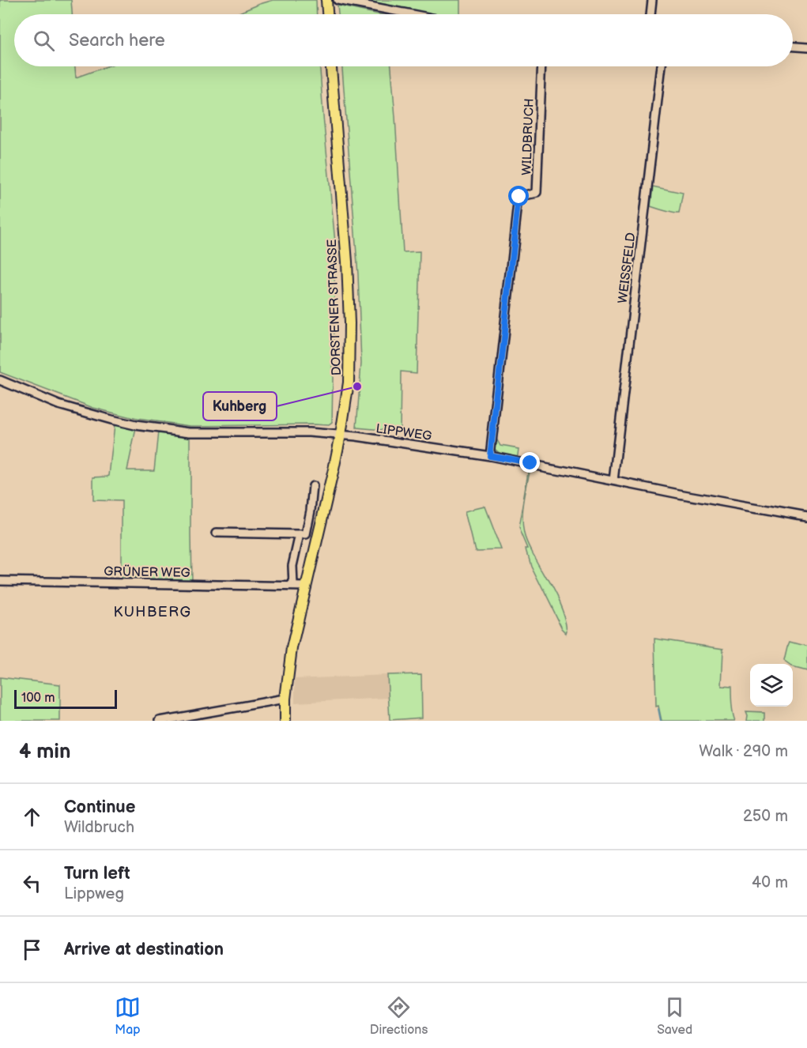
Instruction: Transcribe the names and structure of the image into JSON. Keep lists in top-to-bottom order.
{
  "streets": {
    "main road": ["DORSTENER STRASSE"],
    "street": [
      "WILDBRUCH",
      "WEISSFELD",
      "LIPPWEG",
      "GRÜNER WEG"
    ]
  },
  "crossings": [
    ["WILDBRUCH", "LIPPWEG"],
    ["WEISSFELD", "LIPPWEG"],
    ["DORSTENER STRASSE", "LIPPWEG"],
    ["DORSTENER STRASSE", "GRÜNER WEG"]
  ],
  "districts": ["KUHBERG"],
  "places": ["Kuhberg"],
  "scale_bar": "100 m",
  "page": {
    "search": "Search here",
    "scale": "100 m",
    "heading": ["4 min", "Walk · 290 m"],
    "list": [
      ["Continue", "Wildbruch", "250 m"],
      ["Turn left", "Lippweg", "40 m"],
      "Arrive at destination"
    ],
    "nav": ["Map", "Directions", "Saved"]
  }
}
